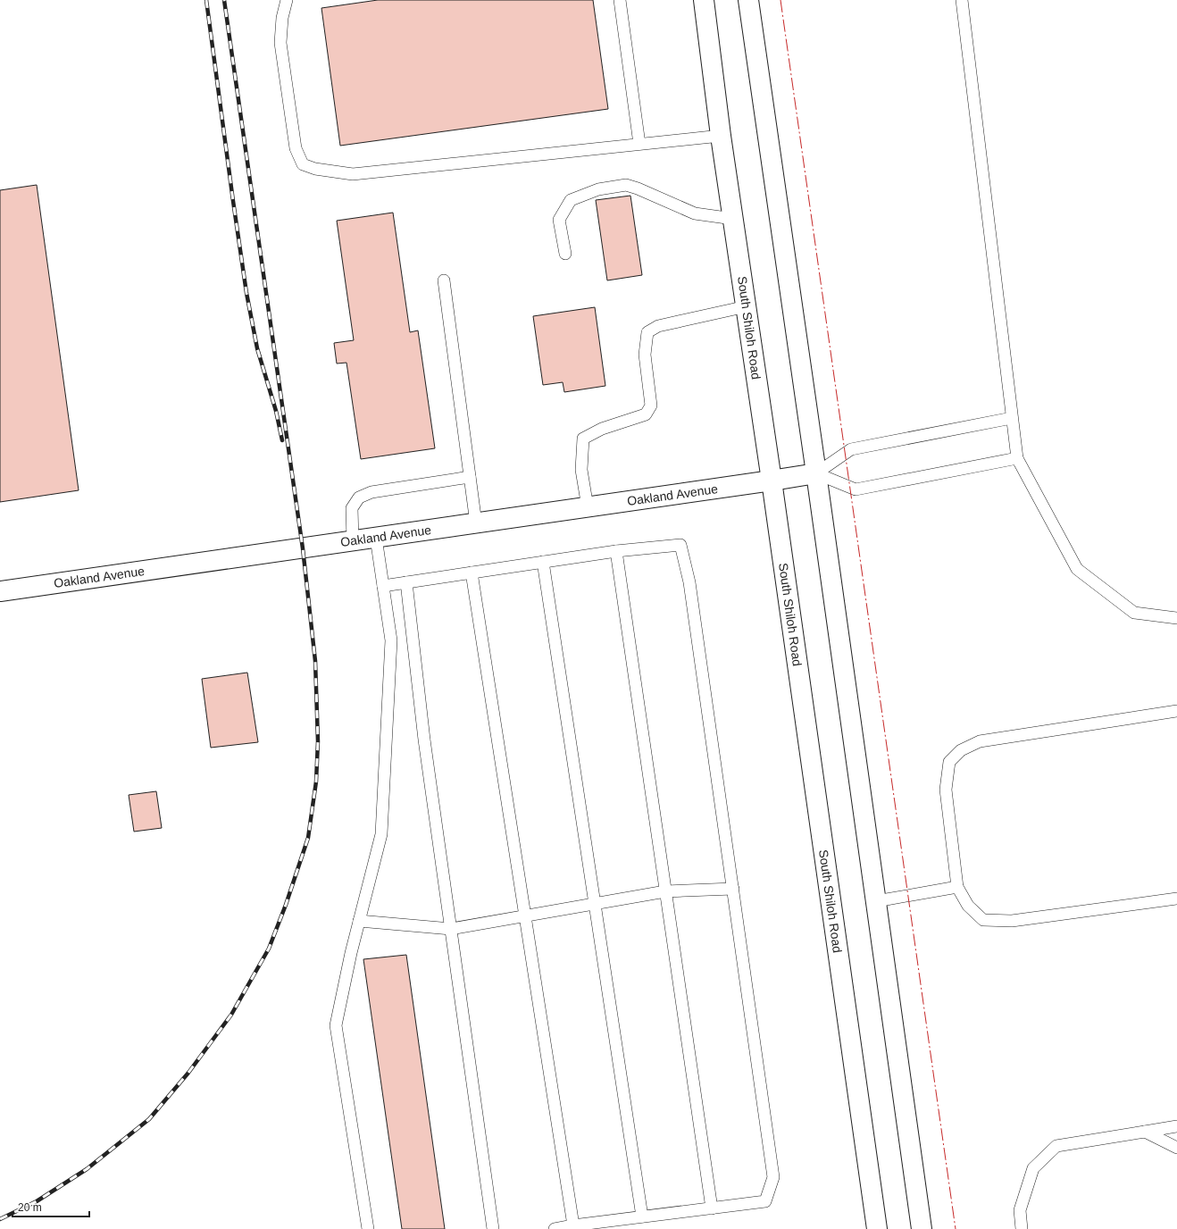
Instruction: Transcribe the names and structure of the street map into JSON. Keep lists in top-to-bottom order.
{
  "streets": {
    "main road": ["South Shiloh Road", "Oakland Avenue"]
  },
  "crossings": [
    ["South Shiloh Road", "Oakland Avenue"]
  ],
  "scale_bar": "20 m"
}
